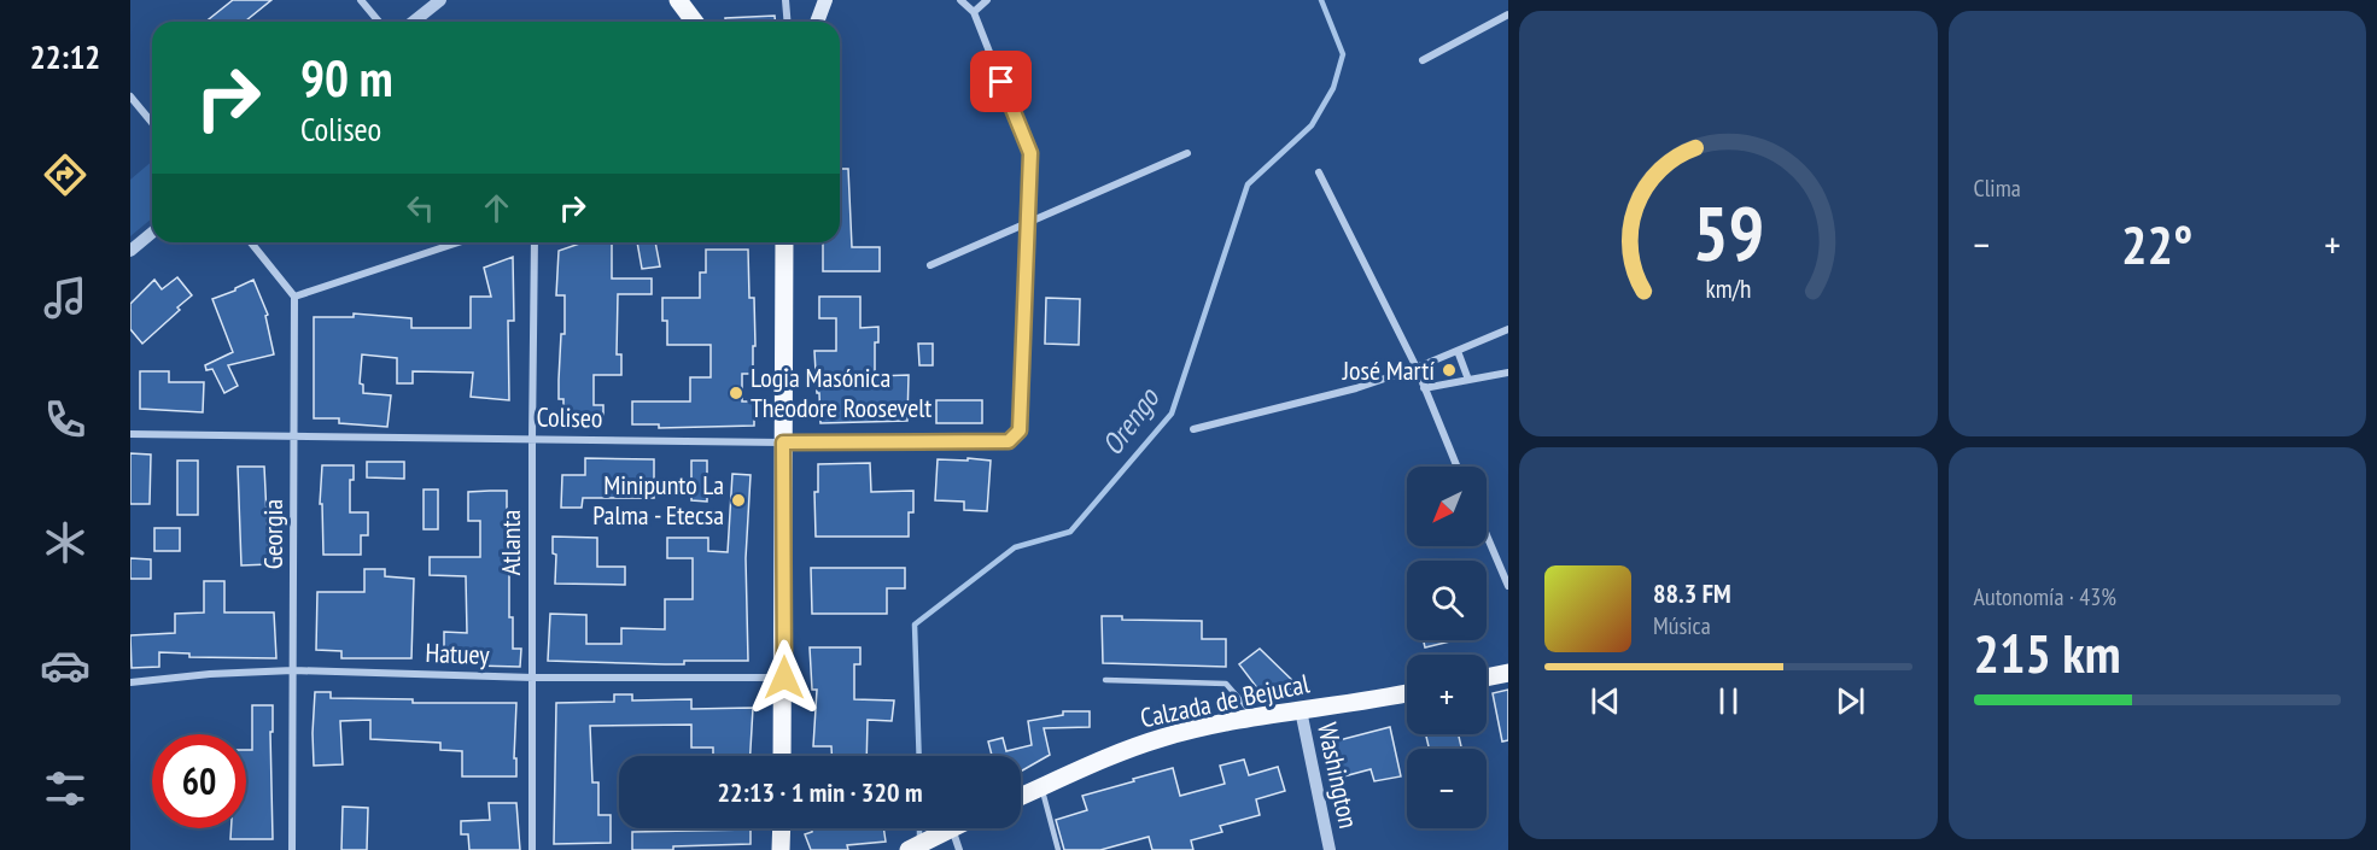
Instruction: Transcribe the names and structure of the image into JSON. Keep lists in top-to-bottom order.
{
  "streets": {
    "main road": ["Calzada de Bejucal"],
    "street": [
      "Coliseo",
      "Georgia",
      "Atlanta",
      "Hatuey",
      "Washington"
    ]
  },
  "crossings": [
    ["Coliseo", "Georgia"],
    ["Coliseo", "Atlanta"],
    ["Georgia", "Hatuey"],
    ["Atlanta", "Hatuey"],
    ["Calzada de Bejucal", "Washington"]
  ],
  "water": ["Orengo"],
  "places": ["José Martí", "Logia Masónica Theodore Roosevelt", "Minipunto La Palma - Etecsa"],
  "north": "bottom left",
  "page": {
    "tabs": "22:12",
    "tile": [
      "Clima",
      ["Autonomía · 43%", "215 km"]
    ],
    "turn": ["90 m", "Coliseo"],
    "heat": ["−", "22°", "+"],
    "map_buttons": ["+", "−"],
    "song": ["88.3 FM", "Música"],
    "limit": "60",
    "trip": "22:13 · 1 min · 320 m",
    "gauge": ["59", "km/h"]
  }
}
